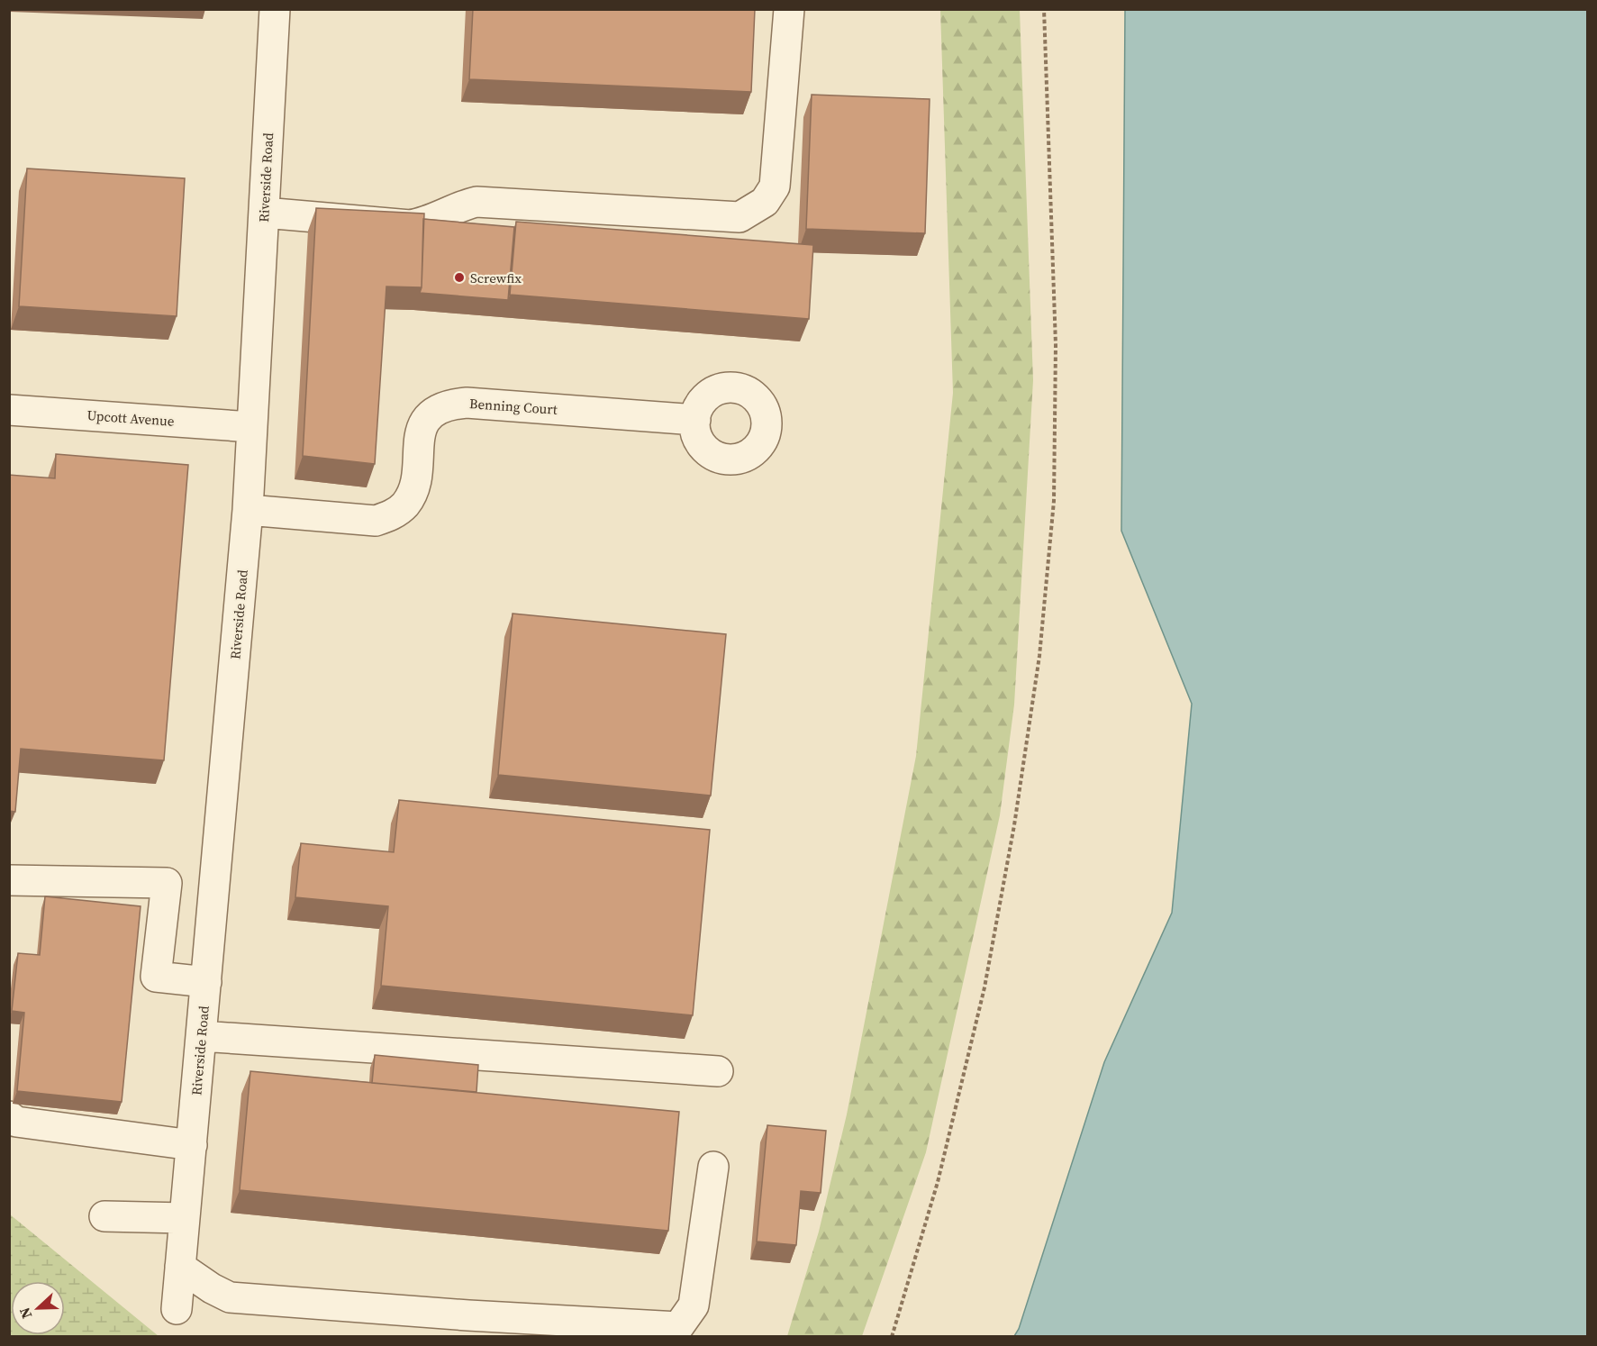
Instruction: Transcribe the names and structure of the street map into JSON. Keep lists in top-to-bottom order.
{
  "streets": {
    "street": ["Riverside Road", "Benning Court", "Upcott Avenue"]
  },
  "crossings": [
    ["Riverside Road", "Benning Court"],
    ["Riverside Road", "Upcott Avenue"]
  ],
  "places": ["Screwfix"],
  "north": "left"
}
